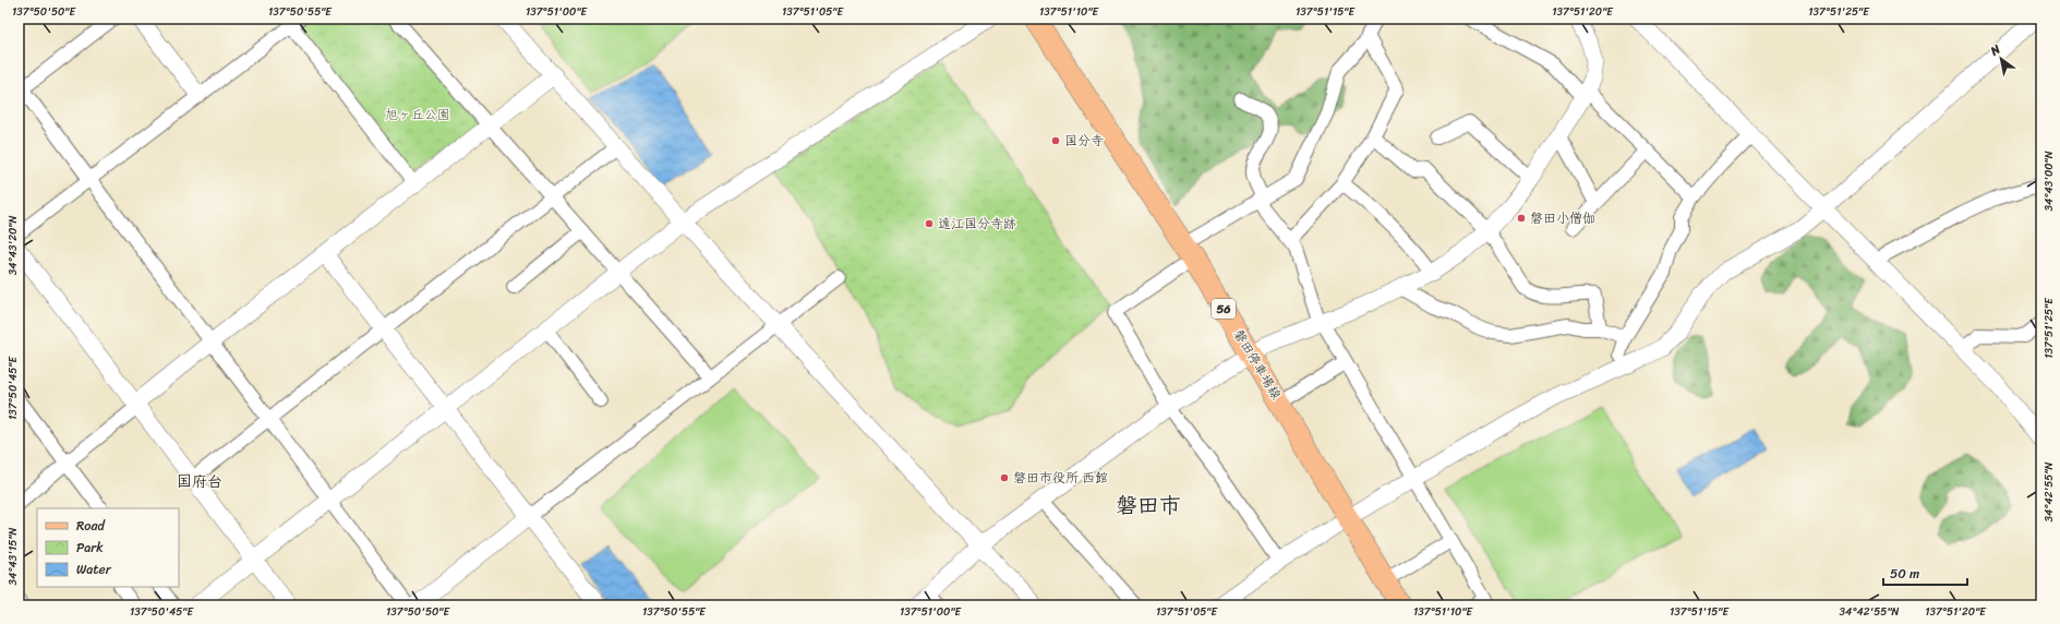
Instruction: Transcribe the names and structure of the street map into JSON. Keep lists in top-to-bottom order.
{
  "streets": {
    "main road": ["56", "磐田停車場線"]
  },
  "districts": ["国府台", "磐田市"],
  "parks": ["旭ヶ丘公園"],
  "places": [
    "国分寺",
    "磐田小僧伽",
    "遠江国分寺跡",
    "磐田市役所 西館"
  ],
  "legend": ["Road", "Park", "Water"],
  "scale_bar": "50 m",
  "north": "top left",
  "coordinates": [
    "137°50'50\"E",
    "137°50'55\"E",
    "137°51'00\"E",
    "137°51'05\"E",
    "137°51'10\"E",
    "137°51'15\"E",
    "137°51'20\"E",
    "137°51'25\"E",
    "34°43'00\"N",
    "34°43'20\"N",
    "137°50'45\"E",
    "34°42'55\"N",
    "34°43'15\"N"
  ]
}
